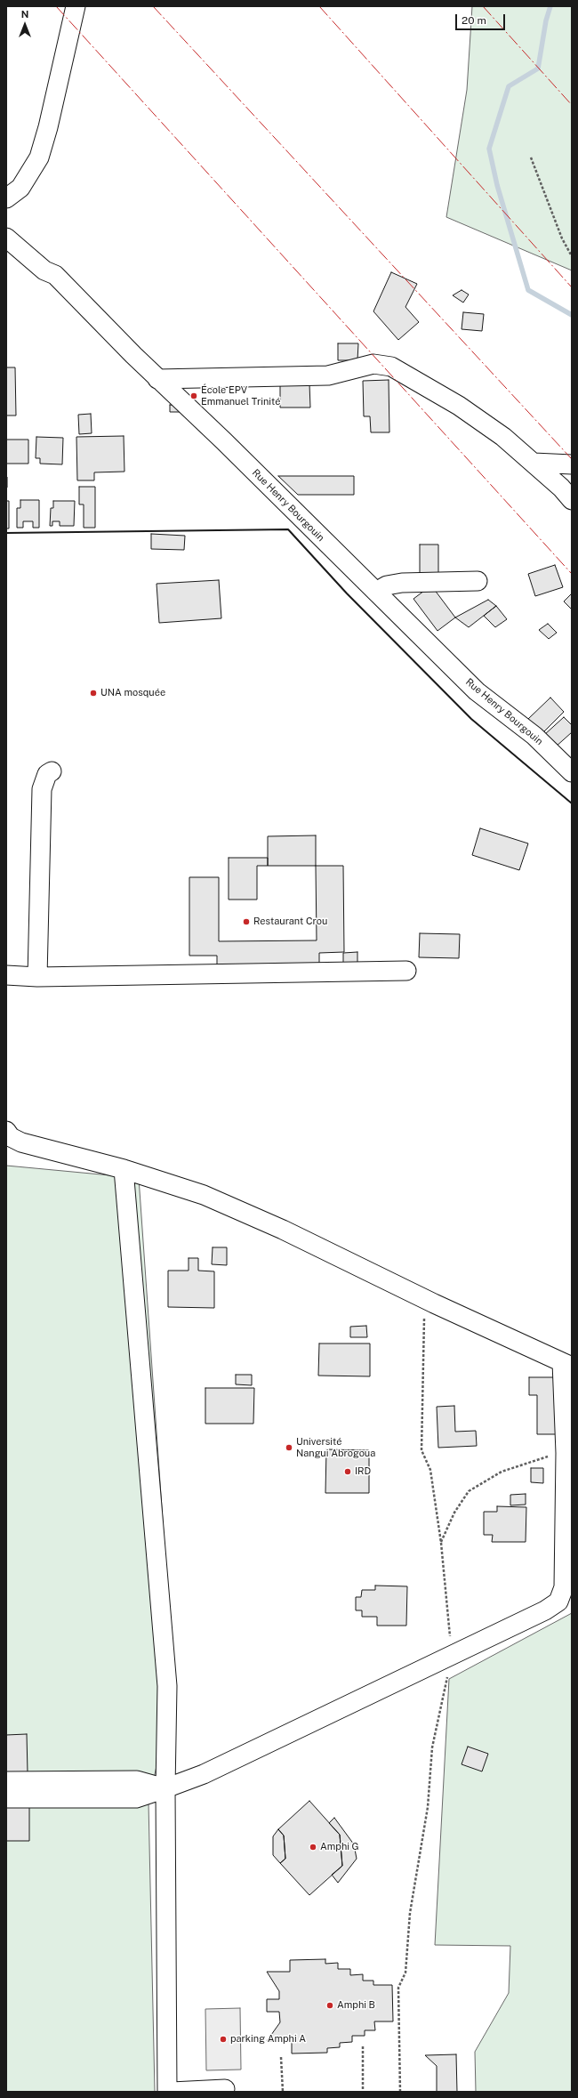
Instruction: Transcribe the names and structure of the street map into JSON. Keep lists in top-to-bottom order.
{
  "streets": {
    "street": ["Rue Henry Bourgouin"]
  },
  "places": [
    "École EPV Emmanuel Trinité",
    "UNA mosquée",
    "Restaurant Crou",
    "Université Nangui Abrogoua",
    "IRD",
    "Amphi G",
    "Amphi B",
    "parking Amphi A"
  ],
  "scale_bar": "20 m",
  "north": "top"
}
